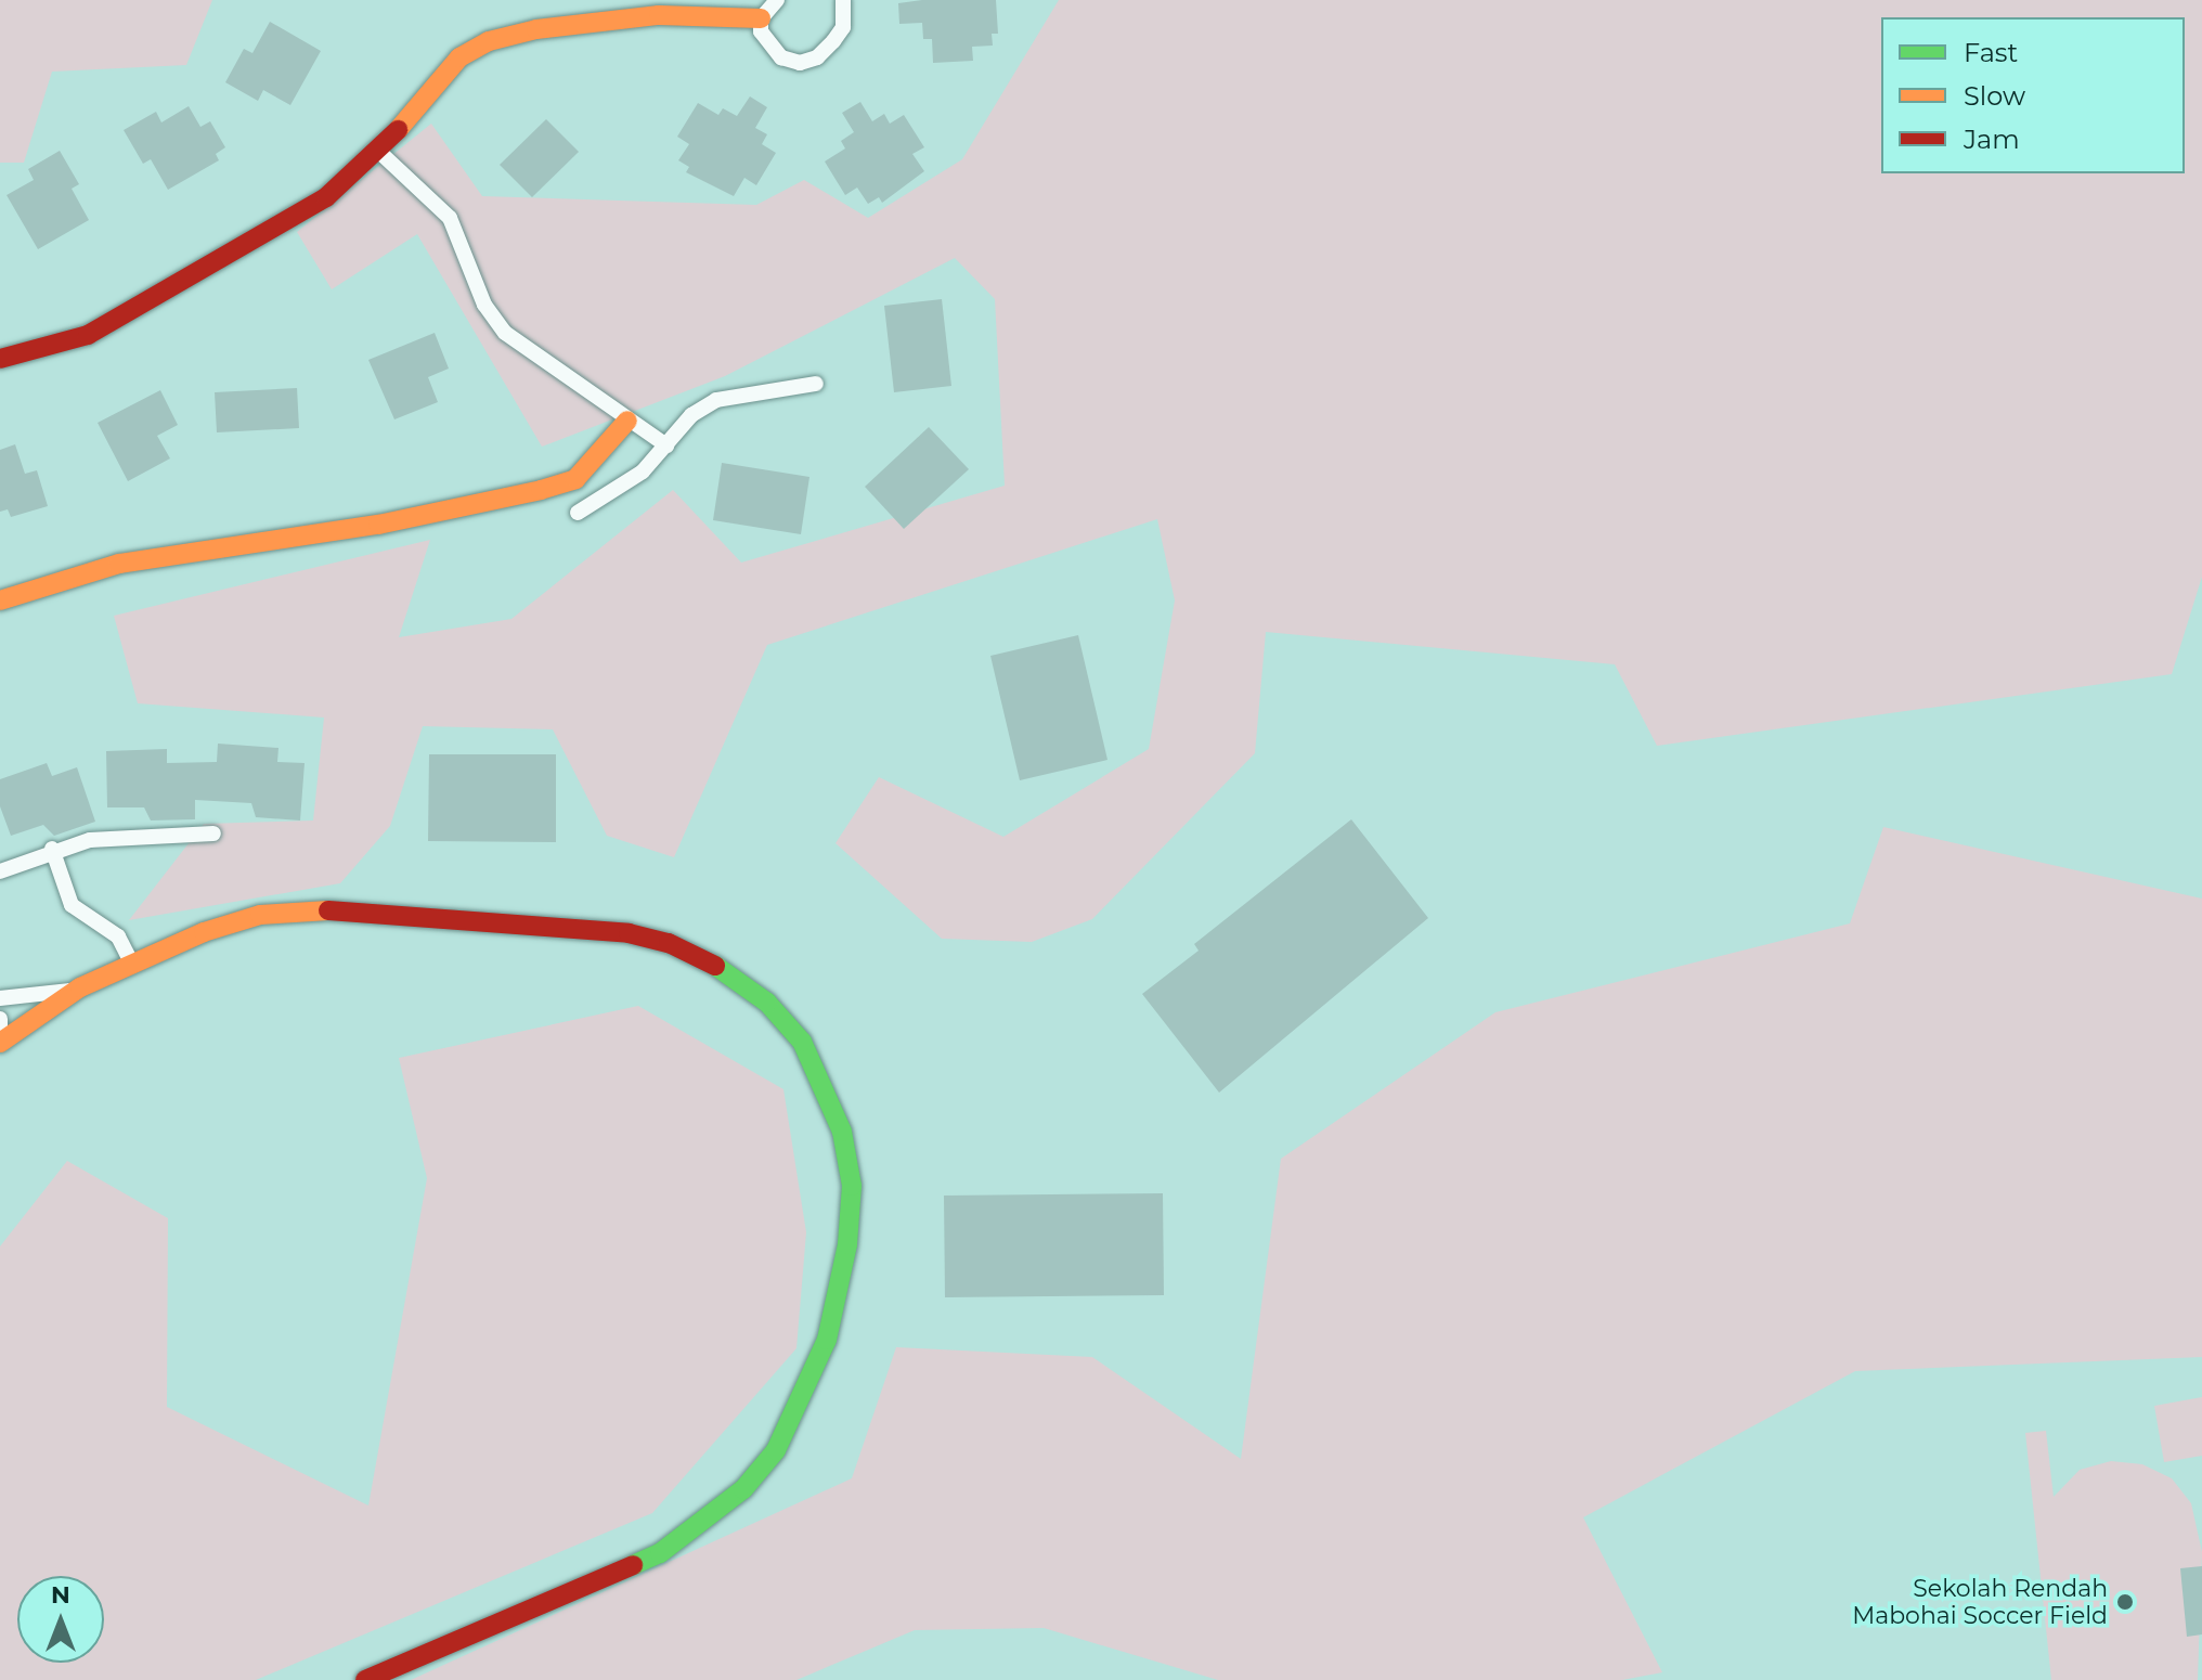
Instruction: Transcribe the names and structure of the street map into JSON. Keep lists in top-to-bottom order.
{
  "places": ["Sekolah Rendah Mabohai Soccer Field"],
  "legend": ["Fast", "Slow", "Jam"],
  "north": "top"
}
